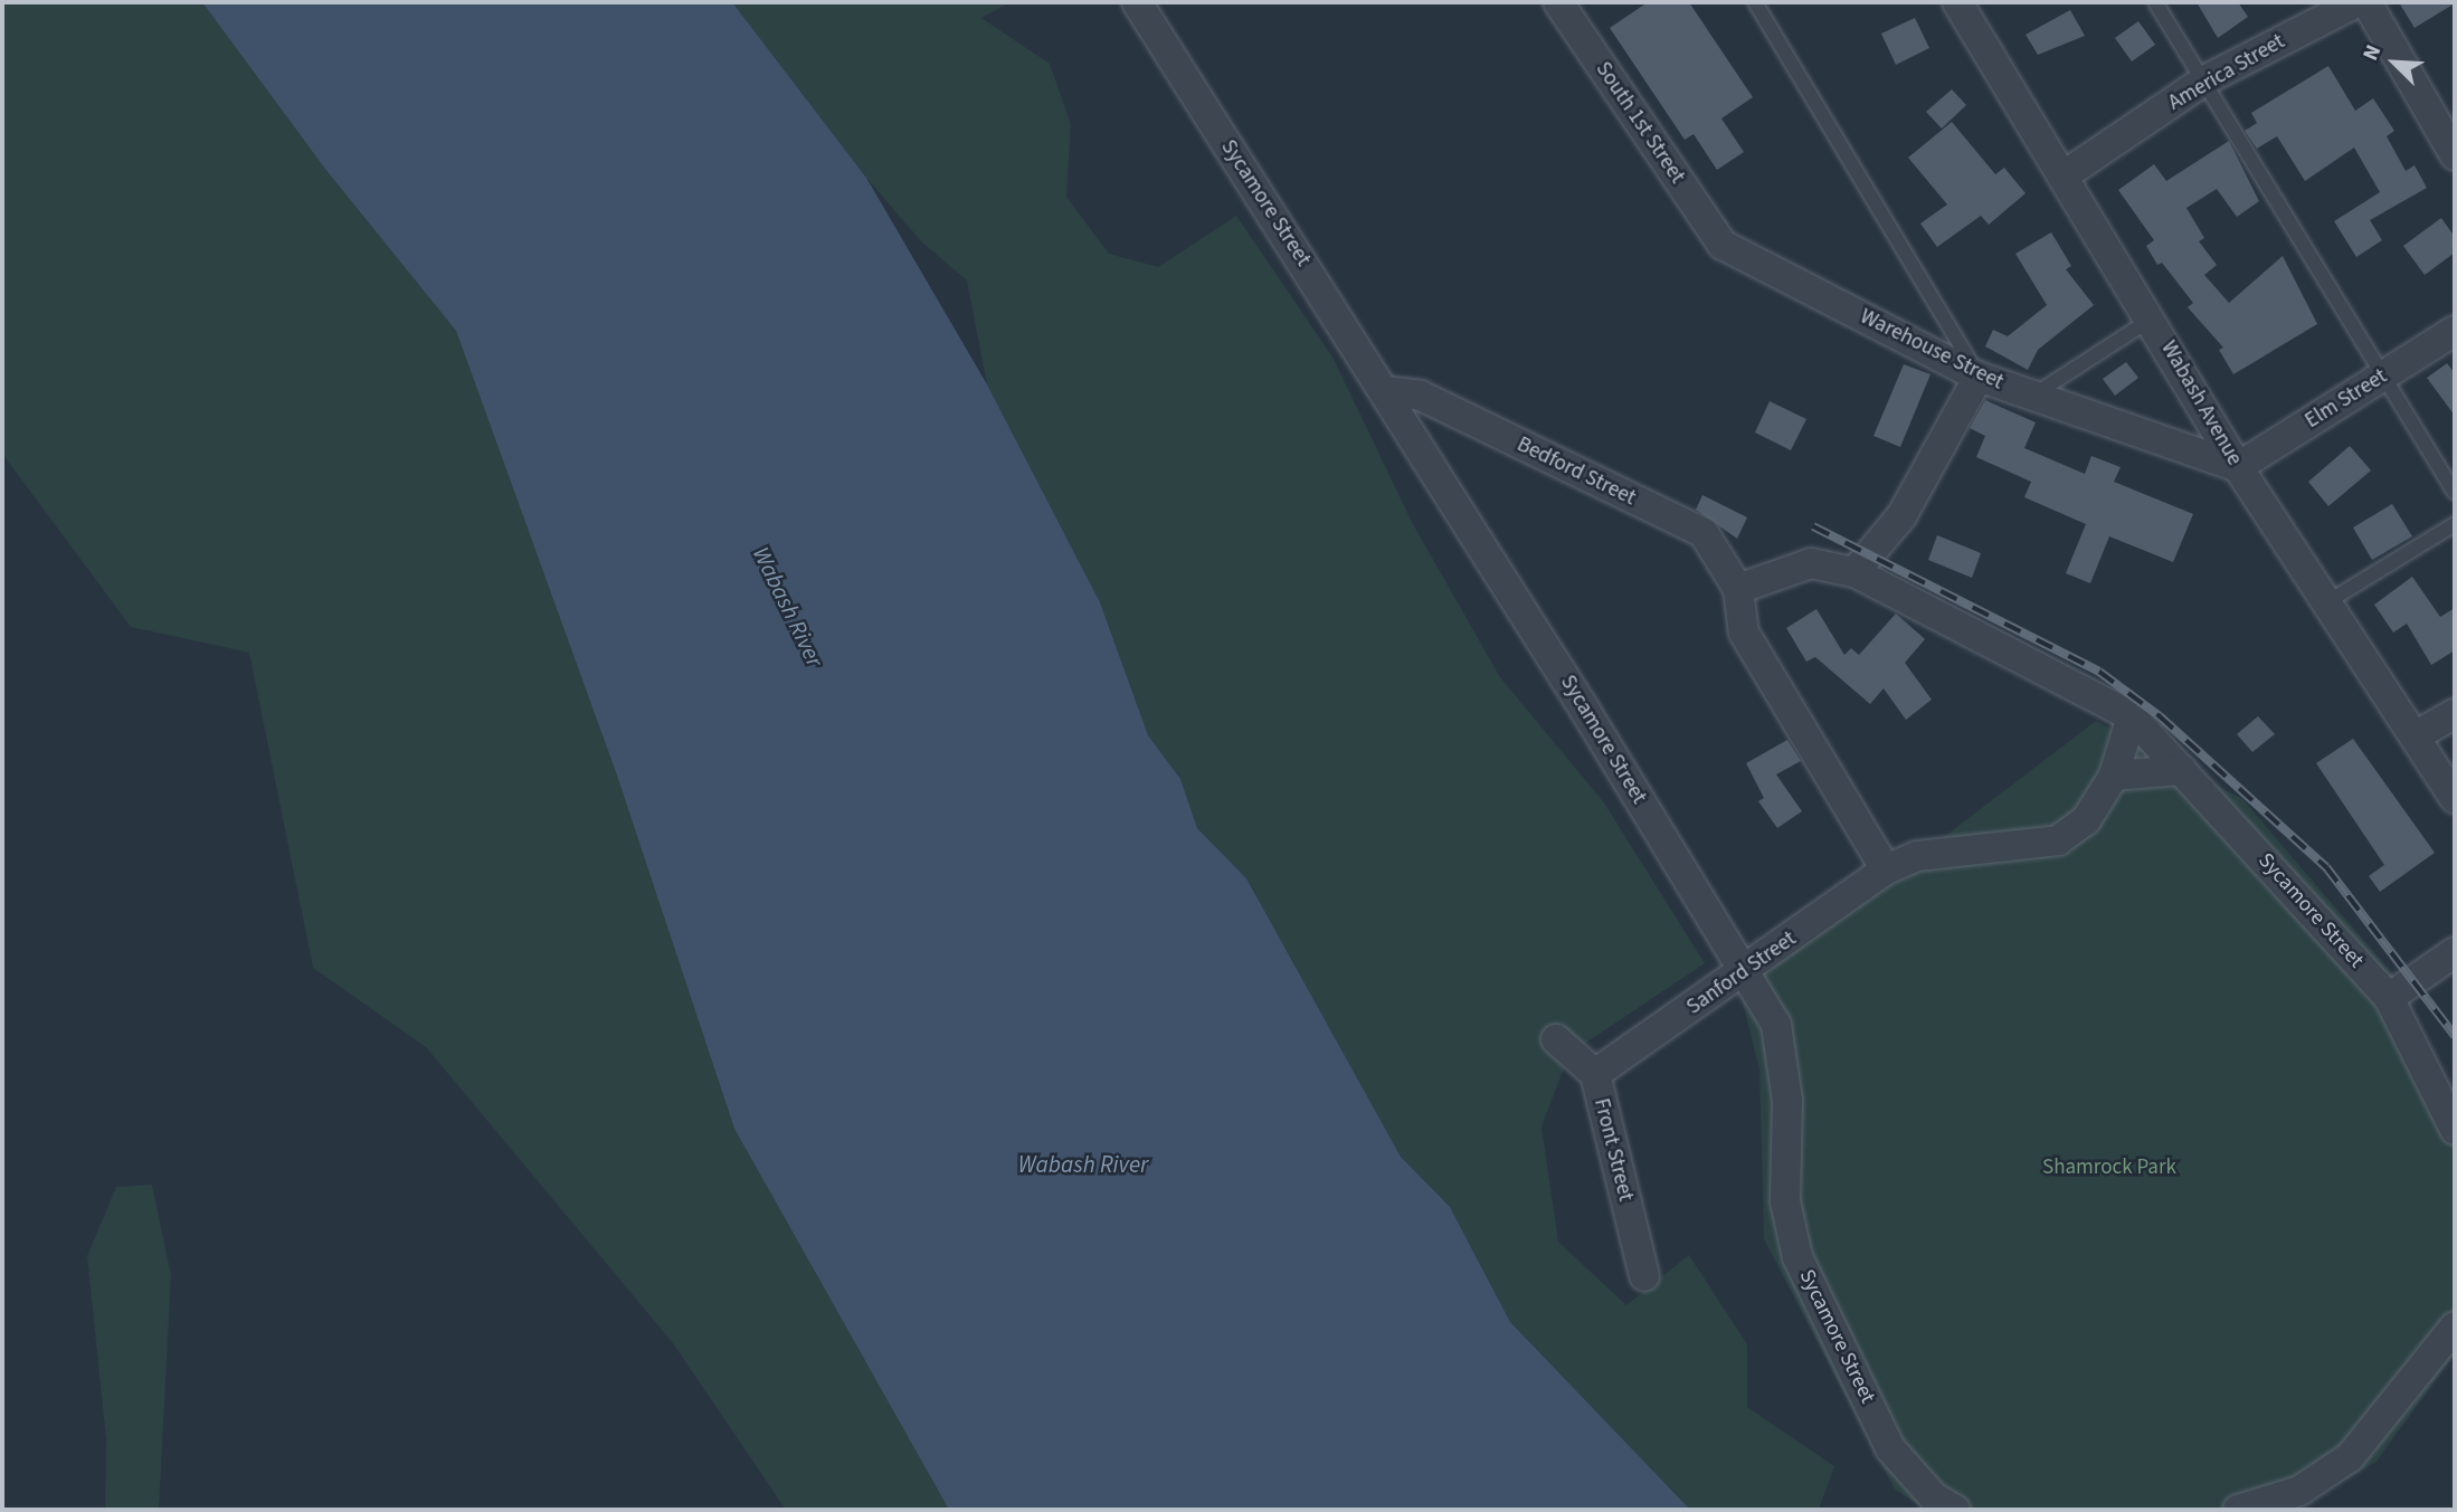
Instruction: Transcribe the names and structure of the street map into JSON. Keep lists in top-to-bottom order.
{
  "streets": {
    "street": [
      "America Street",
      "South 1st Street",
      "Sycamore Street",
      "Warehouse Street",
      "Elm Street",
      "Wabash Avenue",
      "Bedford Street",
      "Sanford Street",
      "Front Street"
    ]
  },
  "crossings": [
    ["America Street", "Wabash Avenue"],
    ["South 1st Street", "Warehouse Street"],
    ["Sycamore Street", "Bedford Street"],
    ["Sycamore Street", "Sanford Street"],
    ["Warehouse Street", "Elm Street"],
    ["Warehouse Street", "Wabash Avenue"],
    ["Elm Street", "Wabash Avenue"],
    ["Bedford Street", "Sanford Street"],
    ["Sanford Street", "Front Street"]
  ],
  "water": ["Wabash River"],
  "parks": ["Shamrock Park"],
  "north": "top left"
}
